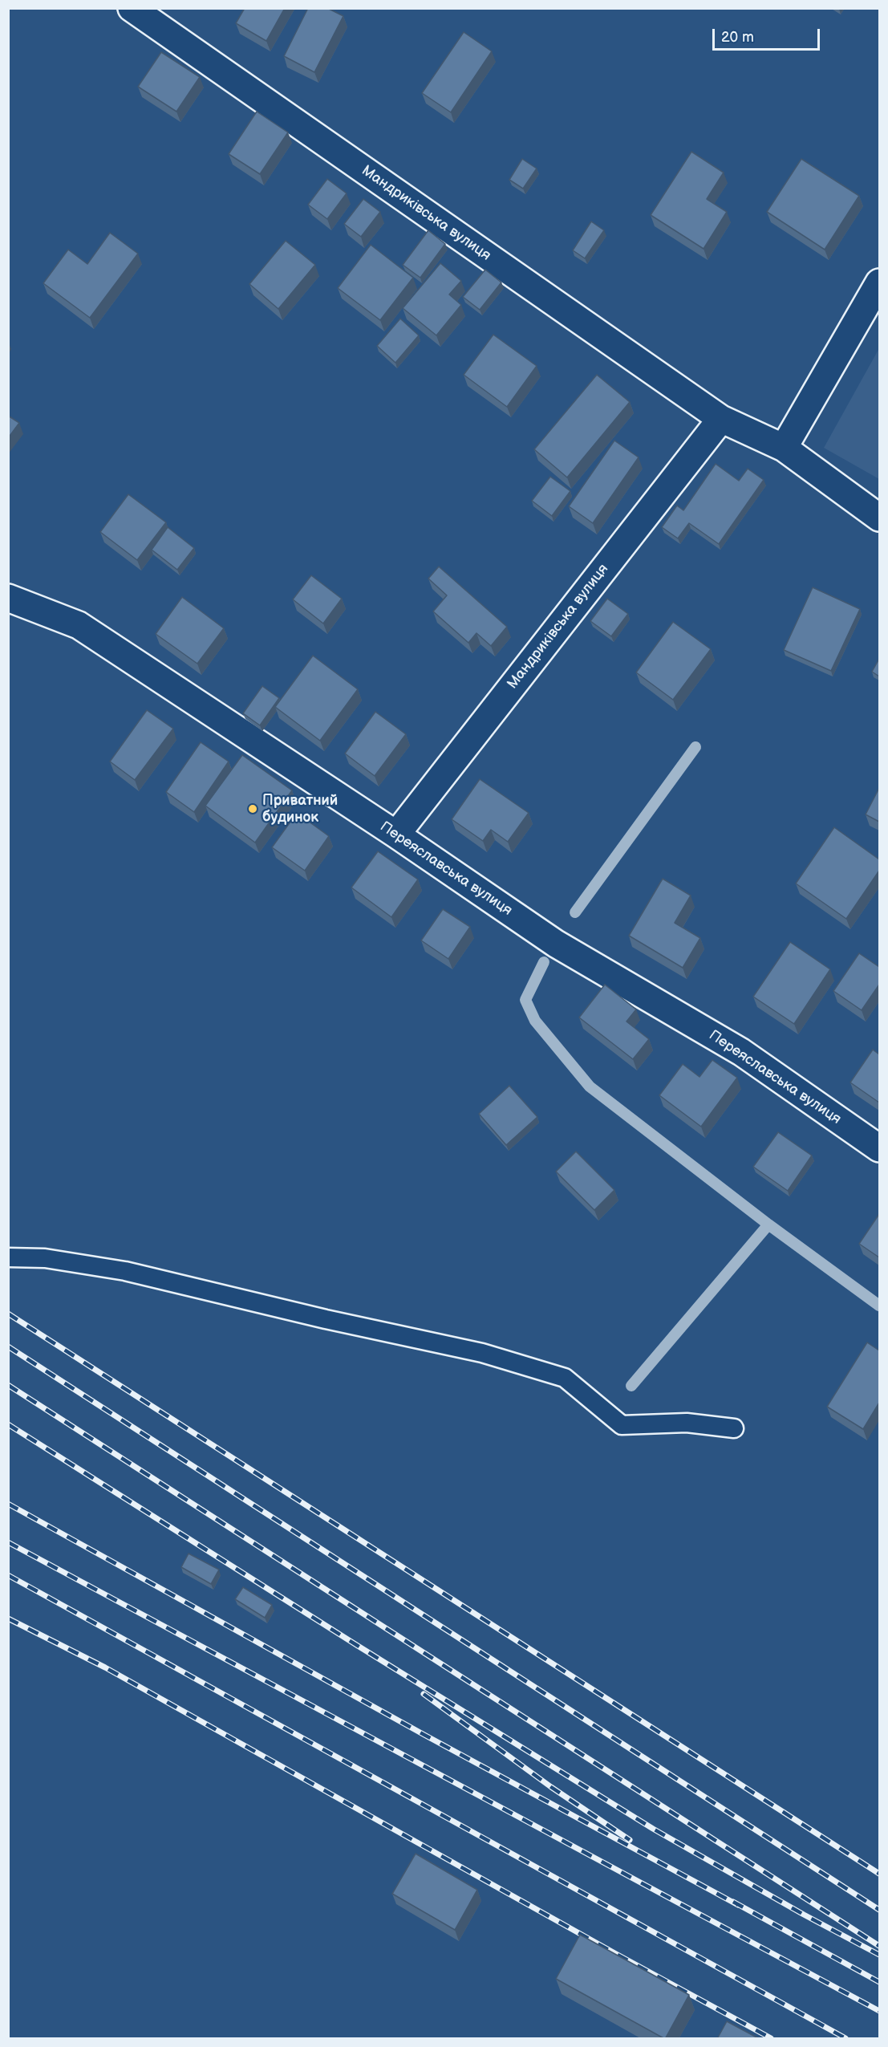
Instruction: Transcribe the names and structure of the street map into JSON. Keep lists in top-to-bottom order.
{
  "streets": {
    "street": ["Мандриківська вулиця", "Переяславська вулиця"]
  },
  "crossings": [
    ["Мандриківська вулиця", "Переяславська вулиця"]
  ],
  "places": ["Приватний будинок"],
  "scale_bar": "20 m"
}
